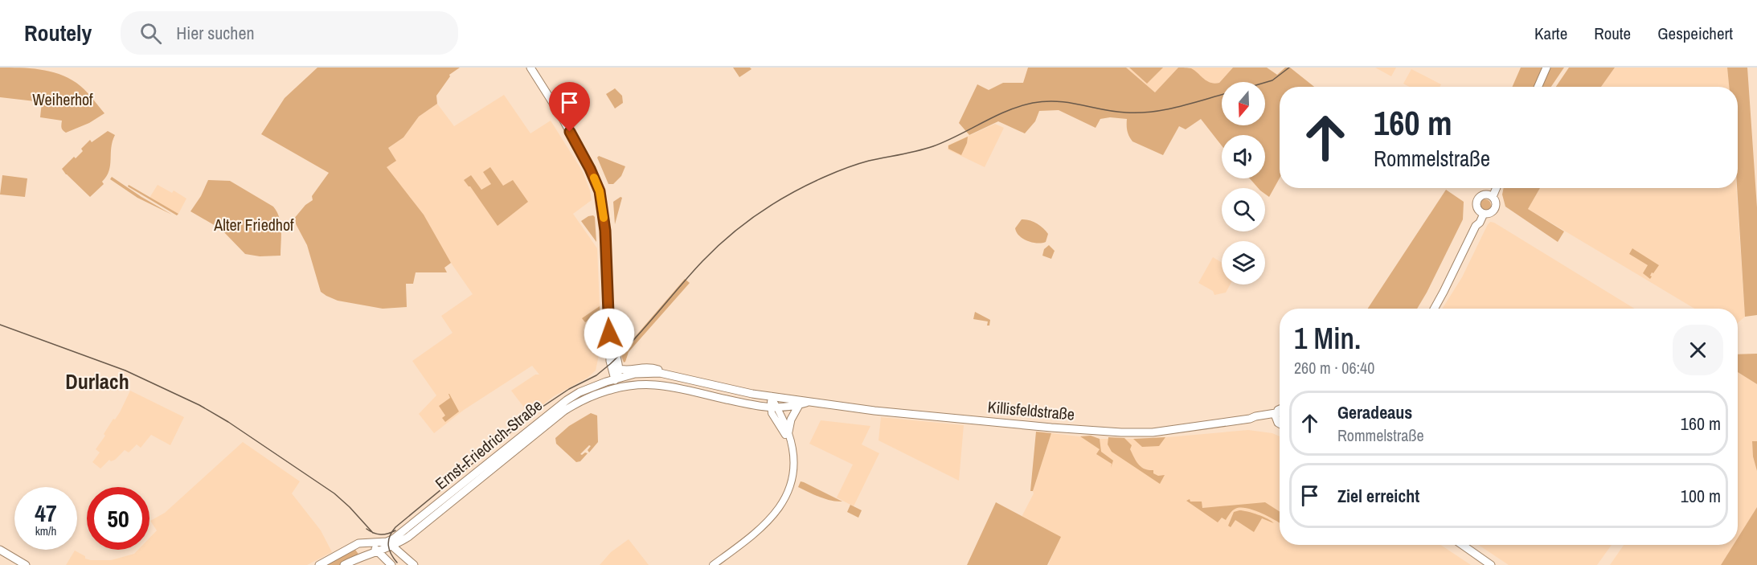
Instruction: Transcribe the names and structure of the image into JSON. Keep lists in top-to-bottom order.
{
  "streets": {
    "main road": ["Killisfeldstraße", "Ernst-Friedrich-Straße"]
  },
  "crossings": [
    ["Killisfeldstraße", "Ernst-Friedrich-Straße"]
  ],
  "districts": ["Durlach"],
  "parks": ["Weiherhof", "Alter Friedhof"],
  "north": "bottom",
  "page": {
    "header": "Routely",
    "search": "Hier suchen",
    "nav": ["Karte", "Route", "Gespeichert"],
    "turn": ["160 m", "Rommelstraße"],
    "heading": ["1 Min.", "260 m · 06:40"],
    "list": [
      {
        "name": "Geradeaus",
        "note": "Rommelstraße",
        "value": "160 m"
      },
      {
        "name": "Ziel erreicht",
        "value": "100 m"
      }
    ],
    "speed": "47 km/h",
    "limit": "50"
  }
}
